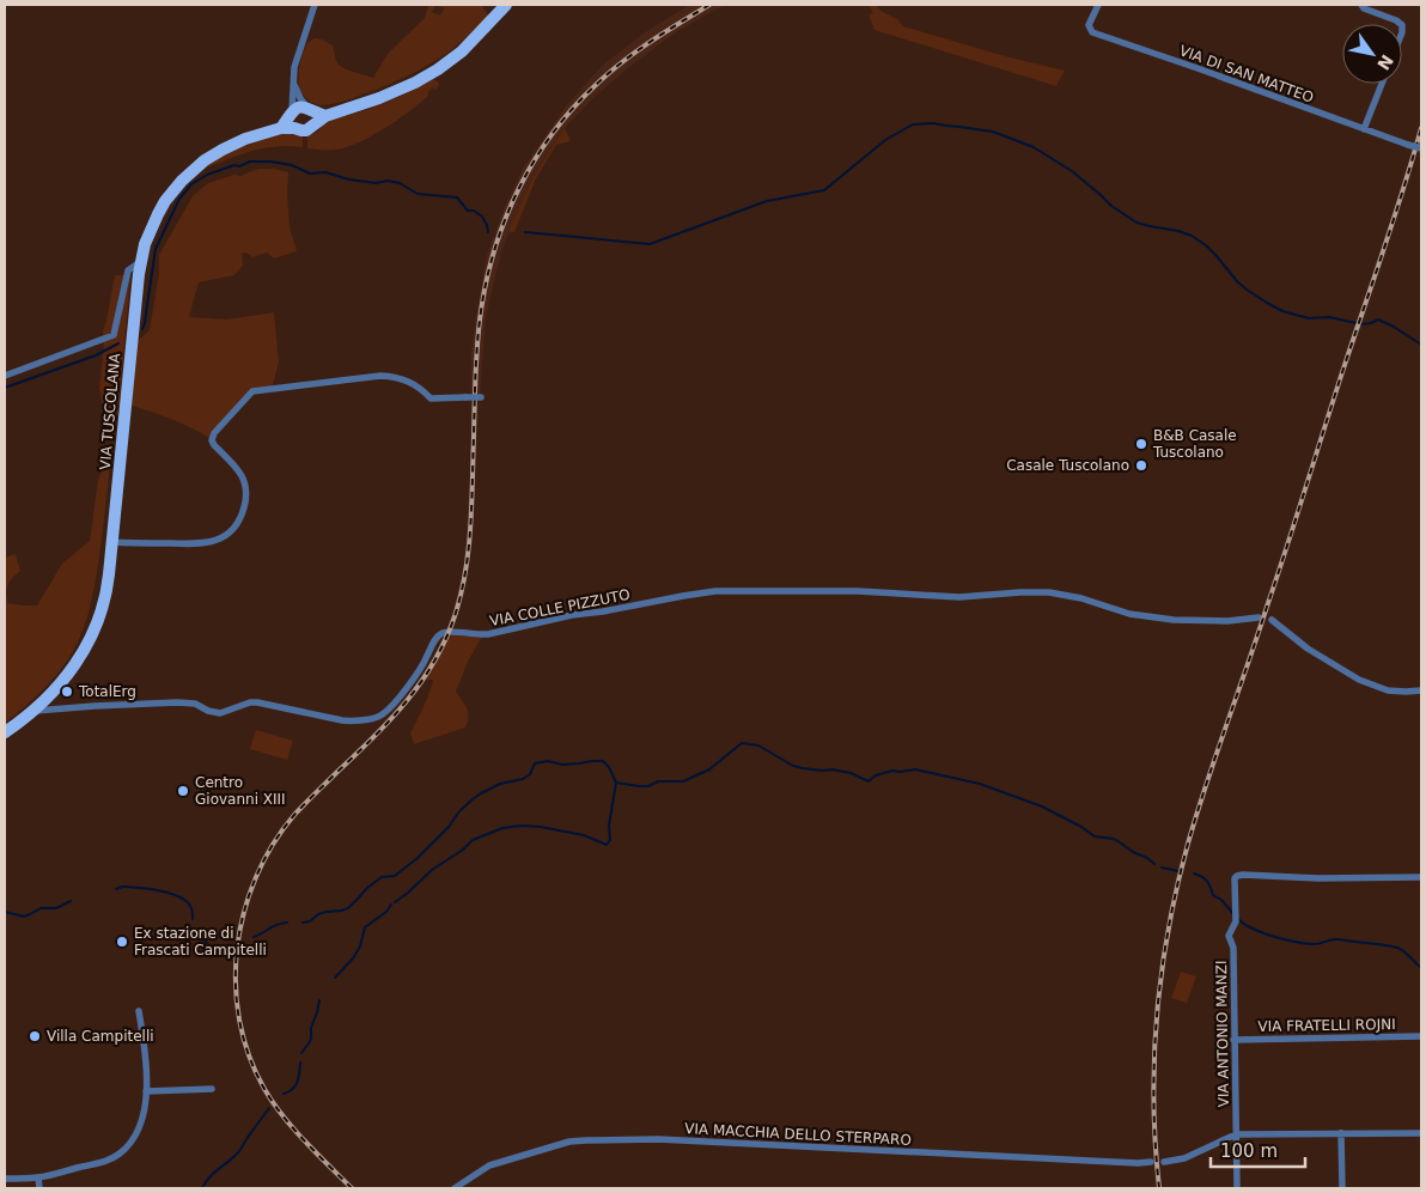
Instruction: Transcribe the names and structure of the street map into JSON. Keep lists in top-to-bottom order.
{
  "streets": {
    "main road": ["VIA TUSCOLANA"],
    "street": [
      "VIA DI SAN MATTEO",
      "VIA COLLE PIZZUTO",
      "VIA FRATELLI ROJNI",
      "VIA ANTONIO MANZI",
      "VIA MACCHIA DELLO STERPARO"
    ]
  },
  "crossings": [
    ["VIA TUSCOLANA", "VIA COLLE PIZZUTO"],
    ["VIA FRATELLI ROJNI", "VIA ANTONIO MANZI"]
  ],
  "places": [
    "B&B Casale Tuscolano",
    "Casale Tuscolano",
    "TotalErg",
    "Centro Giovanni XIII",
    "Ex stazione di Frascati Campitelli",
    "Villa Campitelli"
  ],
  "scale_bar": "100 m",
  "north": "bottom right"
}
